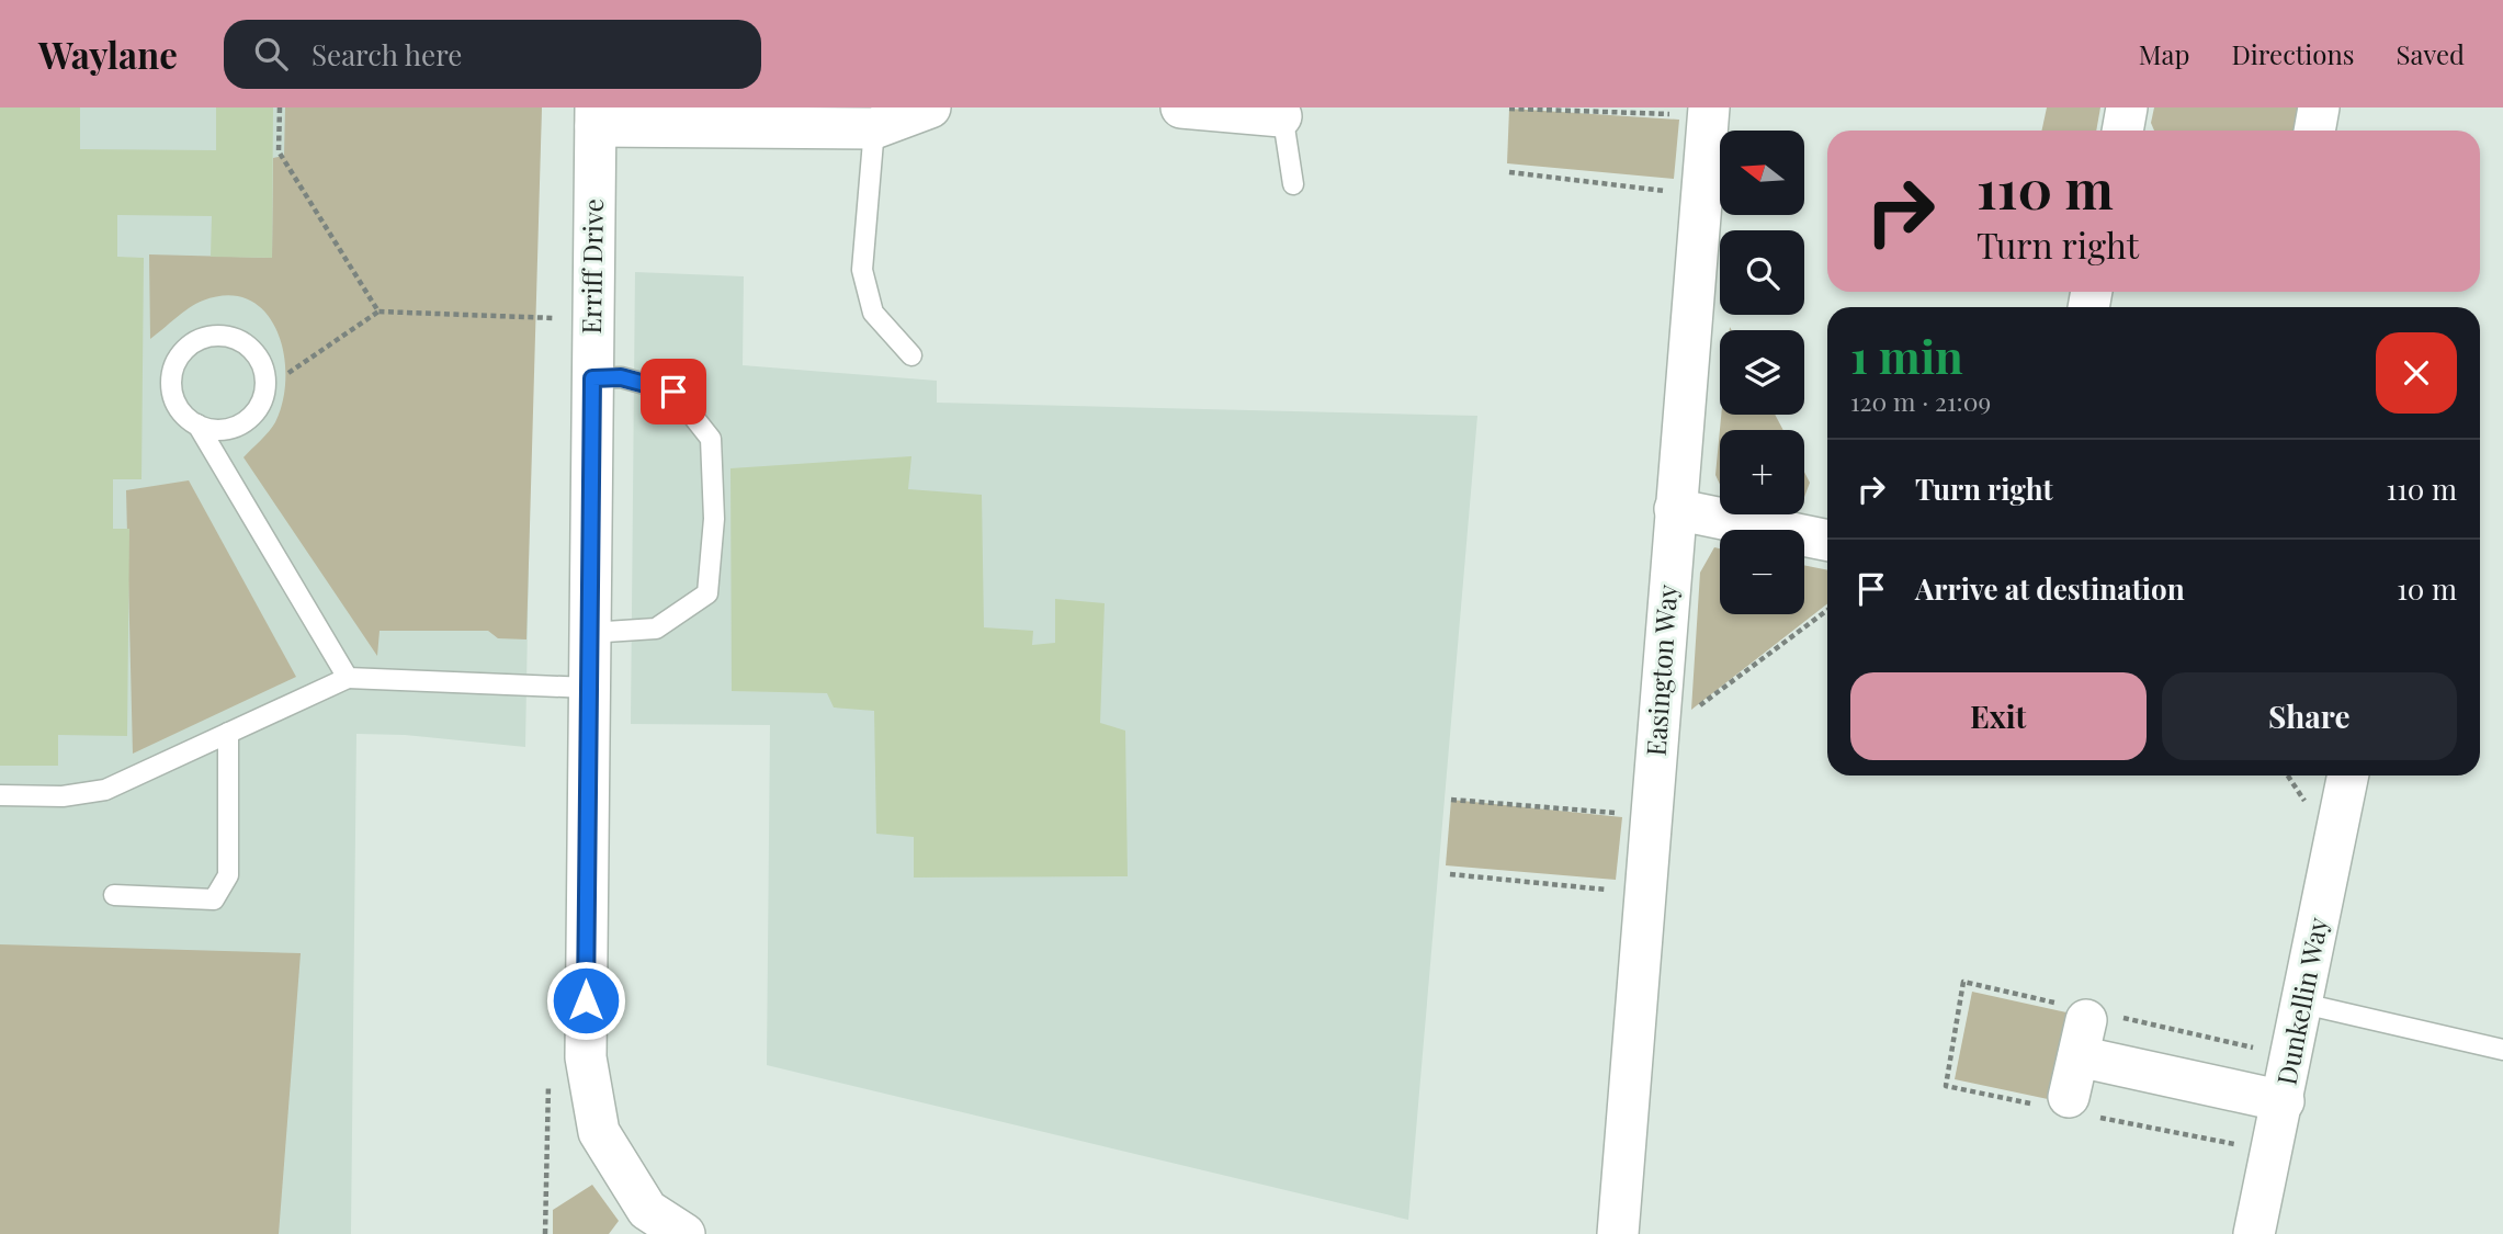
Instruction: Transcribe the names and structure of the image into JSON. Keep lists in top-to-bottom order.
{
  "streets": {
    "street": ["Erriff Drive", "Easington Way", "Dunkellin Way"]
  },
  "north": "left",
  "page": {
    "header": "Waylane",
    "search": "Search here",
    "nav": ["Map", "Directions", "Saved"],
    "map_buttons": ["+", "−"],
    "turn": ["110 m", "Turn right"],
    "heading": ["1 min", "120 m · 21:09"],
    "list": [
      {
        "name": "Turn right",
        "value": "110 m"
      },
      {
        "name": "Arrive at destination",
        "value": "10 m"
      }
    ],
    "buttons": ["Exit", "Share"]
  }
}
